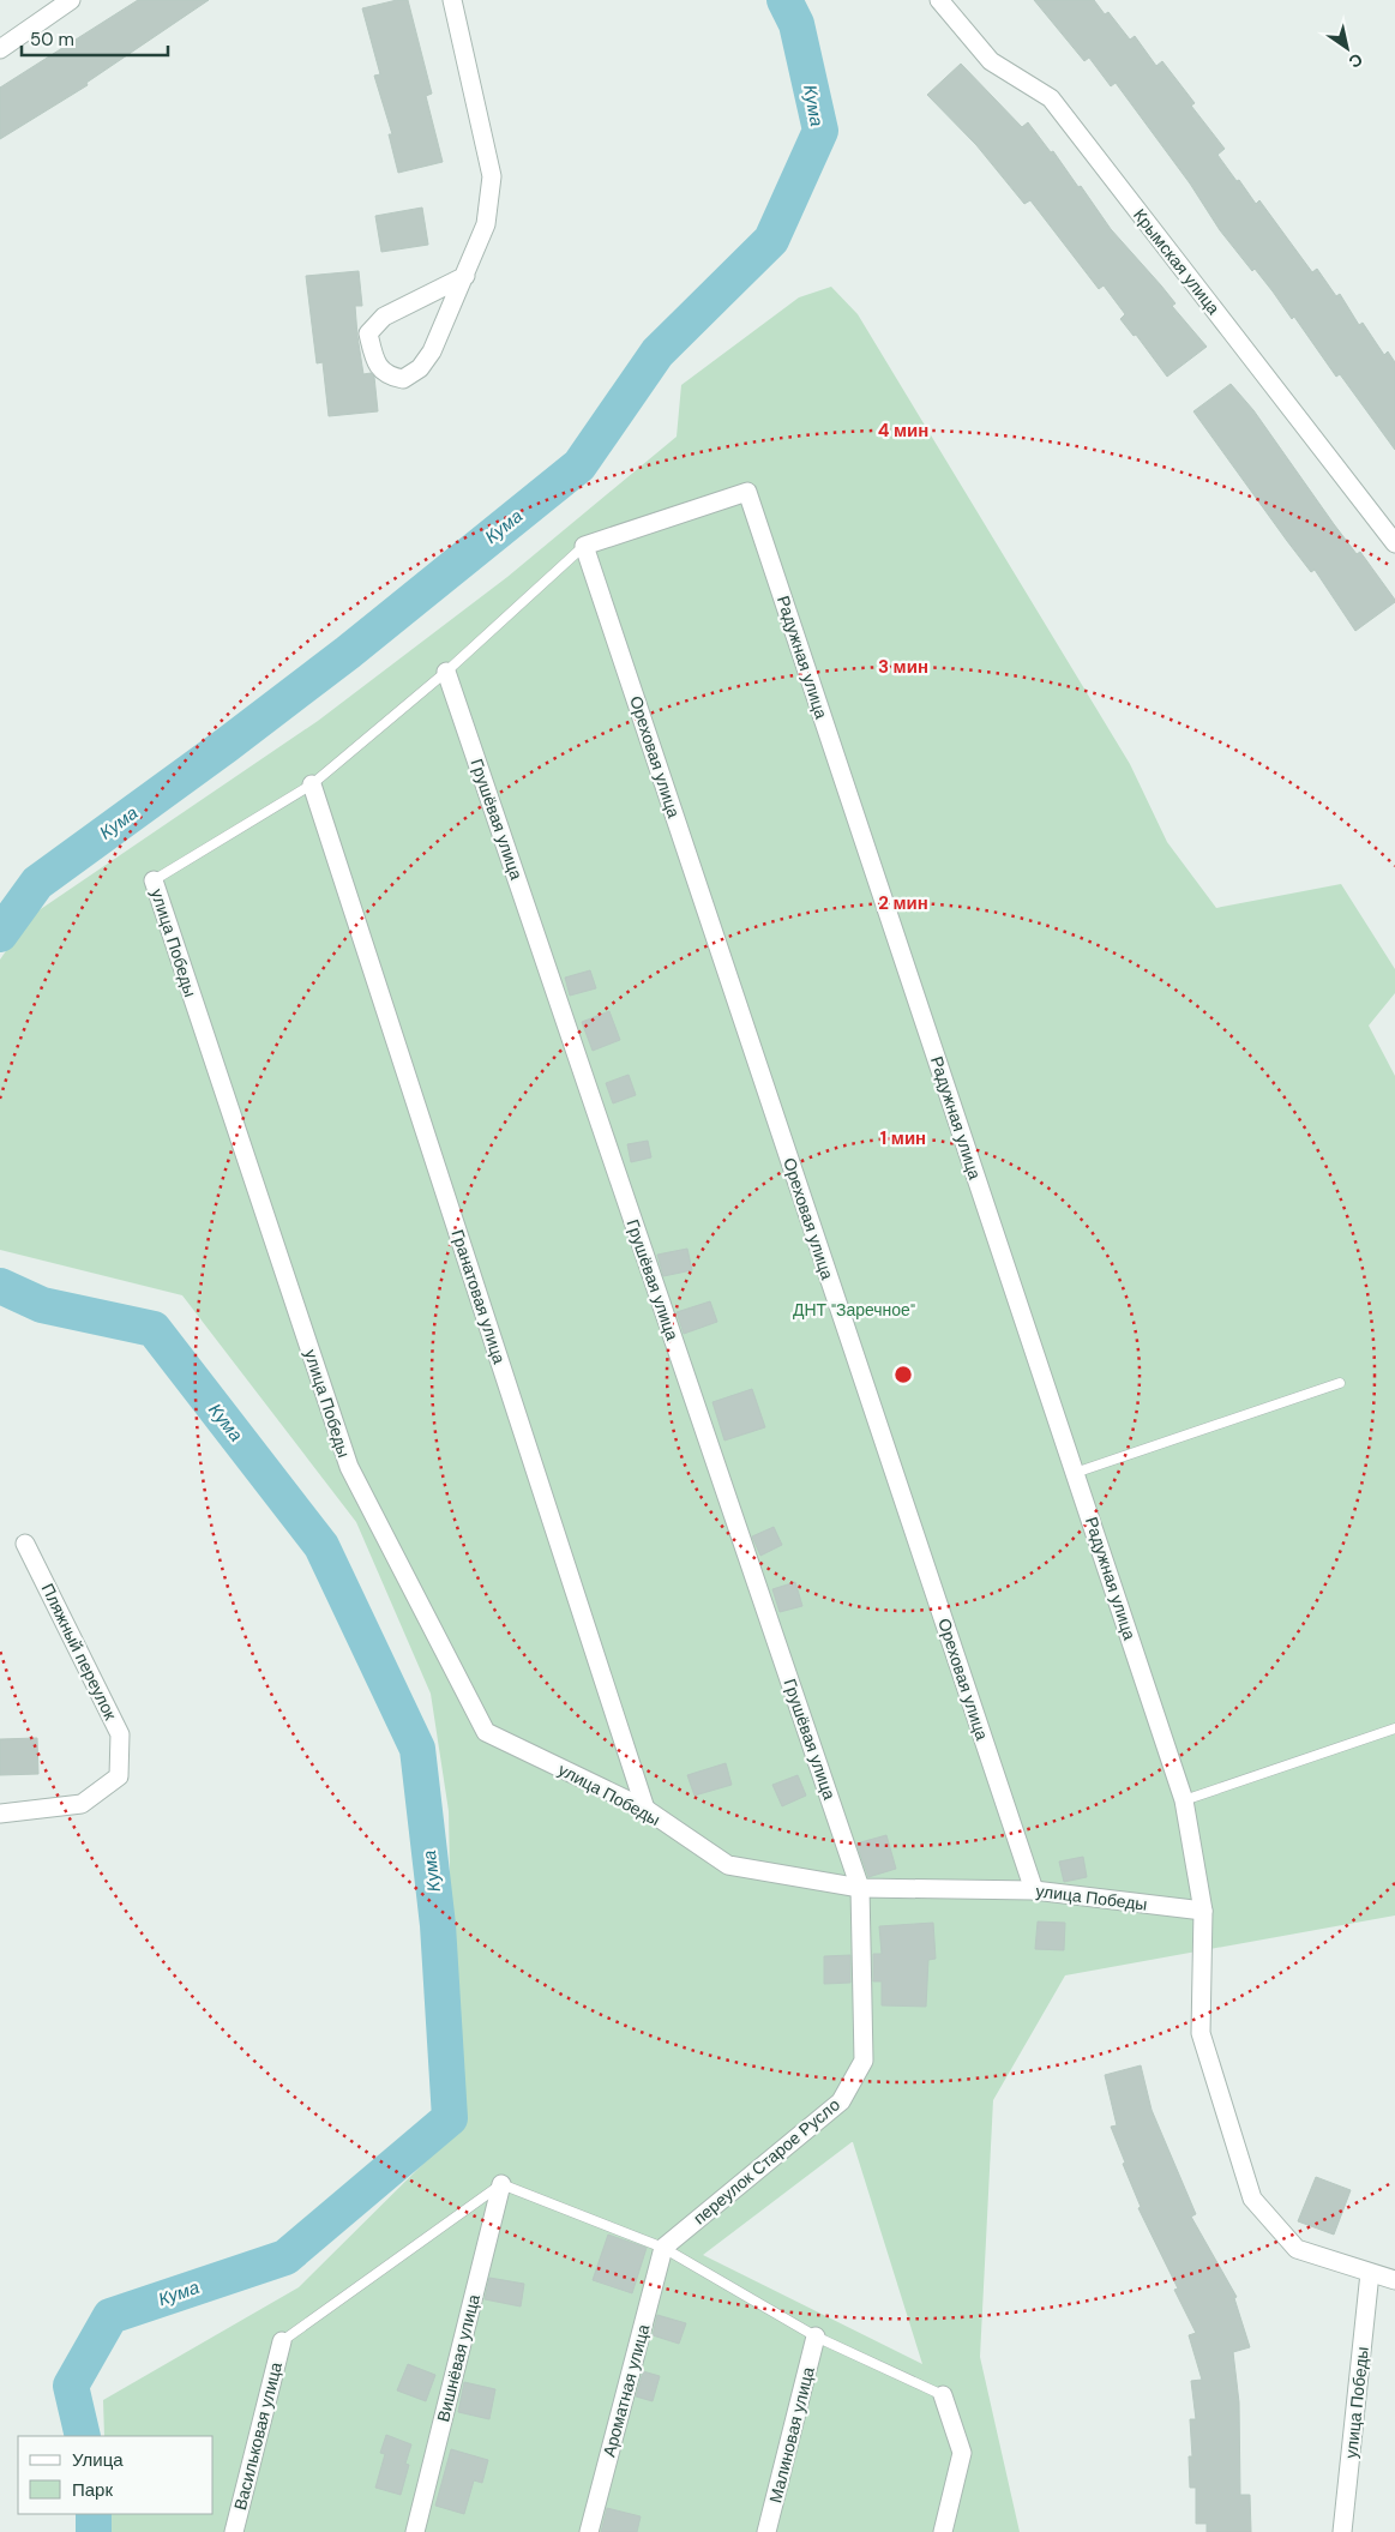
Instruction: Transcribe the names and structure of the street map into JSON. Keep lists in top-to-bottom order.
{
  "streets": {
    "street": [
      "Крымская улица",
      "Радужная улица",
      "Ореховая улица",
      "Грушёвая улица",
      "улица Победы",
      "Гранатовая улица",
      "Пляжный переулок",
      "переулок Старое Русло",
      "Вишнёвая улица",
      "Ароматная улица",
      "Малиновая улица",
      "Васильковая улица"
    ]
  },
  "crossings": [
    ["Радужная улица", "Ореховая улица"],
    ["Радужная улица", "улица Победы"],
    ["Ореховая улица", "улица Победы"],
    ["Грушёвая улица", "улица Победы"],
    ["Грушёвая улица", "переулок Старое Русло"],
    ["улица Победы", "Гранатовая улица"],
    ["улица Победы", "переулок Старое Русло"],
    ["переулок Старое Русло", "Ароматная улица"]
  ],
  "water": ["Кума"],
  "parks": ["ДНТ \"Заречное\""],
  "legend": ["Улица", "Парк"],
  "scale_bar": "50 m",
  "north": "bottom right",
  "rings": [
    "4 мин",
    "3 мин",
    "2 мин",
    "1 мин"
  ]
}
